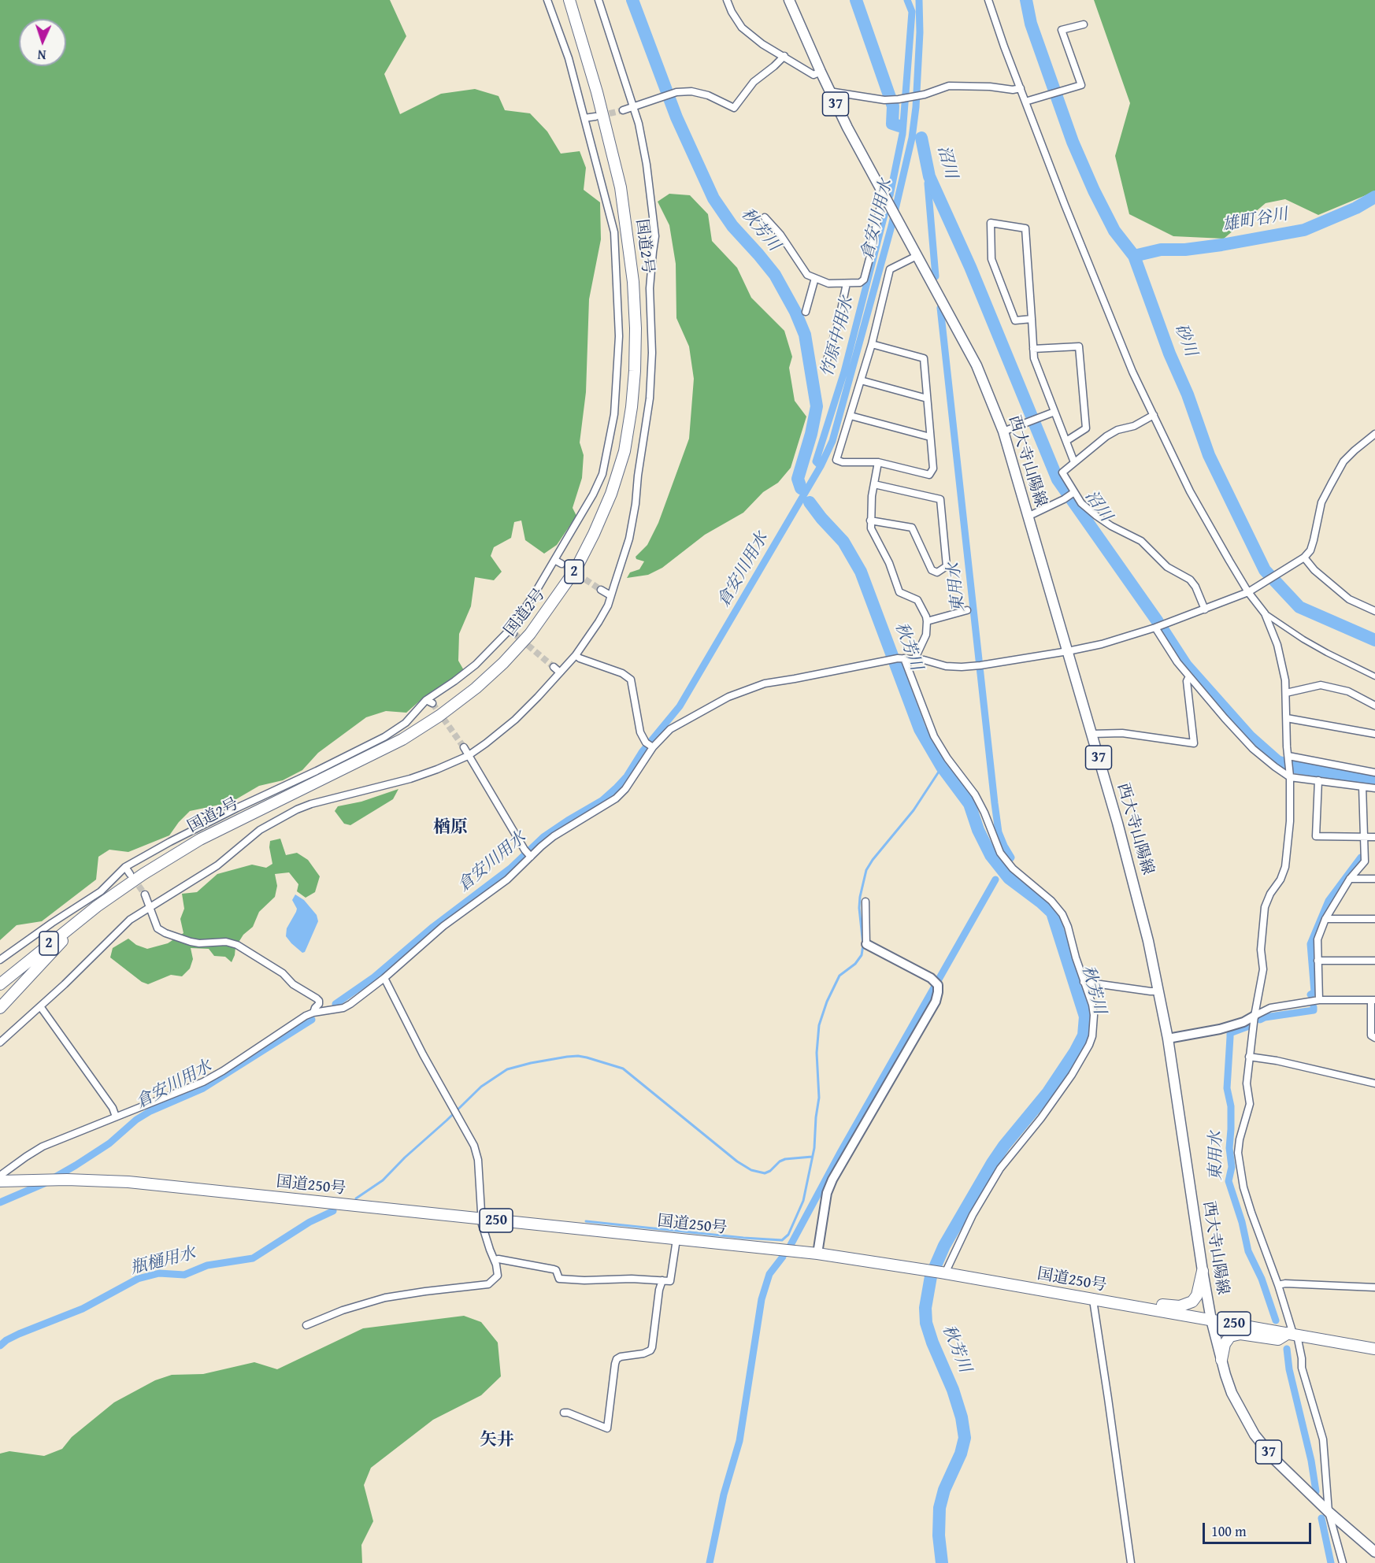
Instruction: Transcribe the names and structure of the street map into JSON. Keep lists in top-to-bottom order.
{
  "streets": {
    "highway": [
      "国道2号",
      "2",
      "国道250号",
      "250"
    ],
    "main road": ["37", "西大寺山陽線"]
  },
  "crossings": [
    ["西大寺山陽線", "国道250号"],
    ["西大寺山陽線", "250"],
    ["国道250号", "250"]
  ],
  "districts": ["楢原", "矢井"],
  "water": [
    "沼川",
    "倉安川用水",
    "雄町谷川",
    "秋芳川",
    "竹原中用水",
    "砂川",
    "東用水",
    "瓶樋用水"
  ],
  "scale_bar": "100 m",
  "north": "bottom"
}
